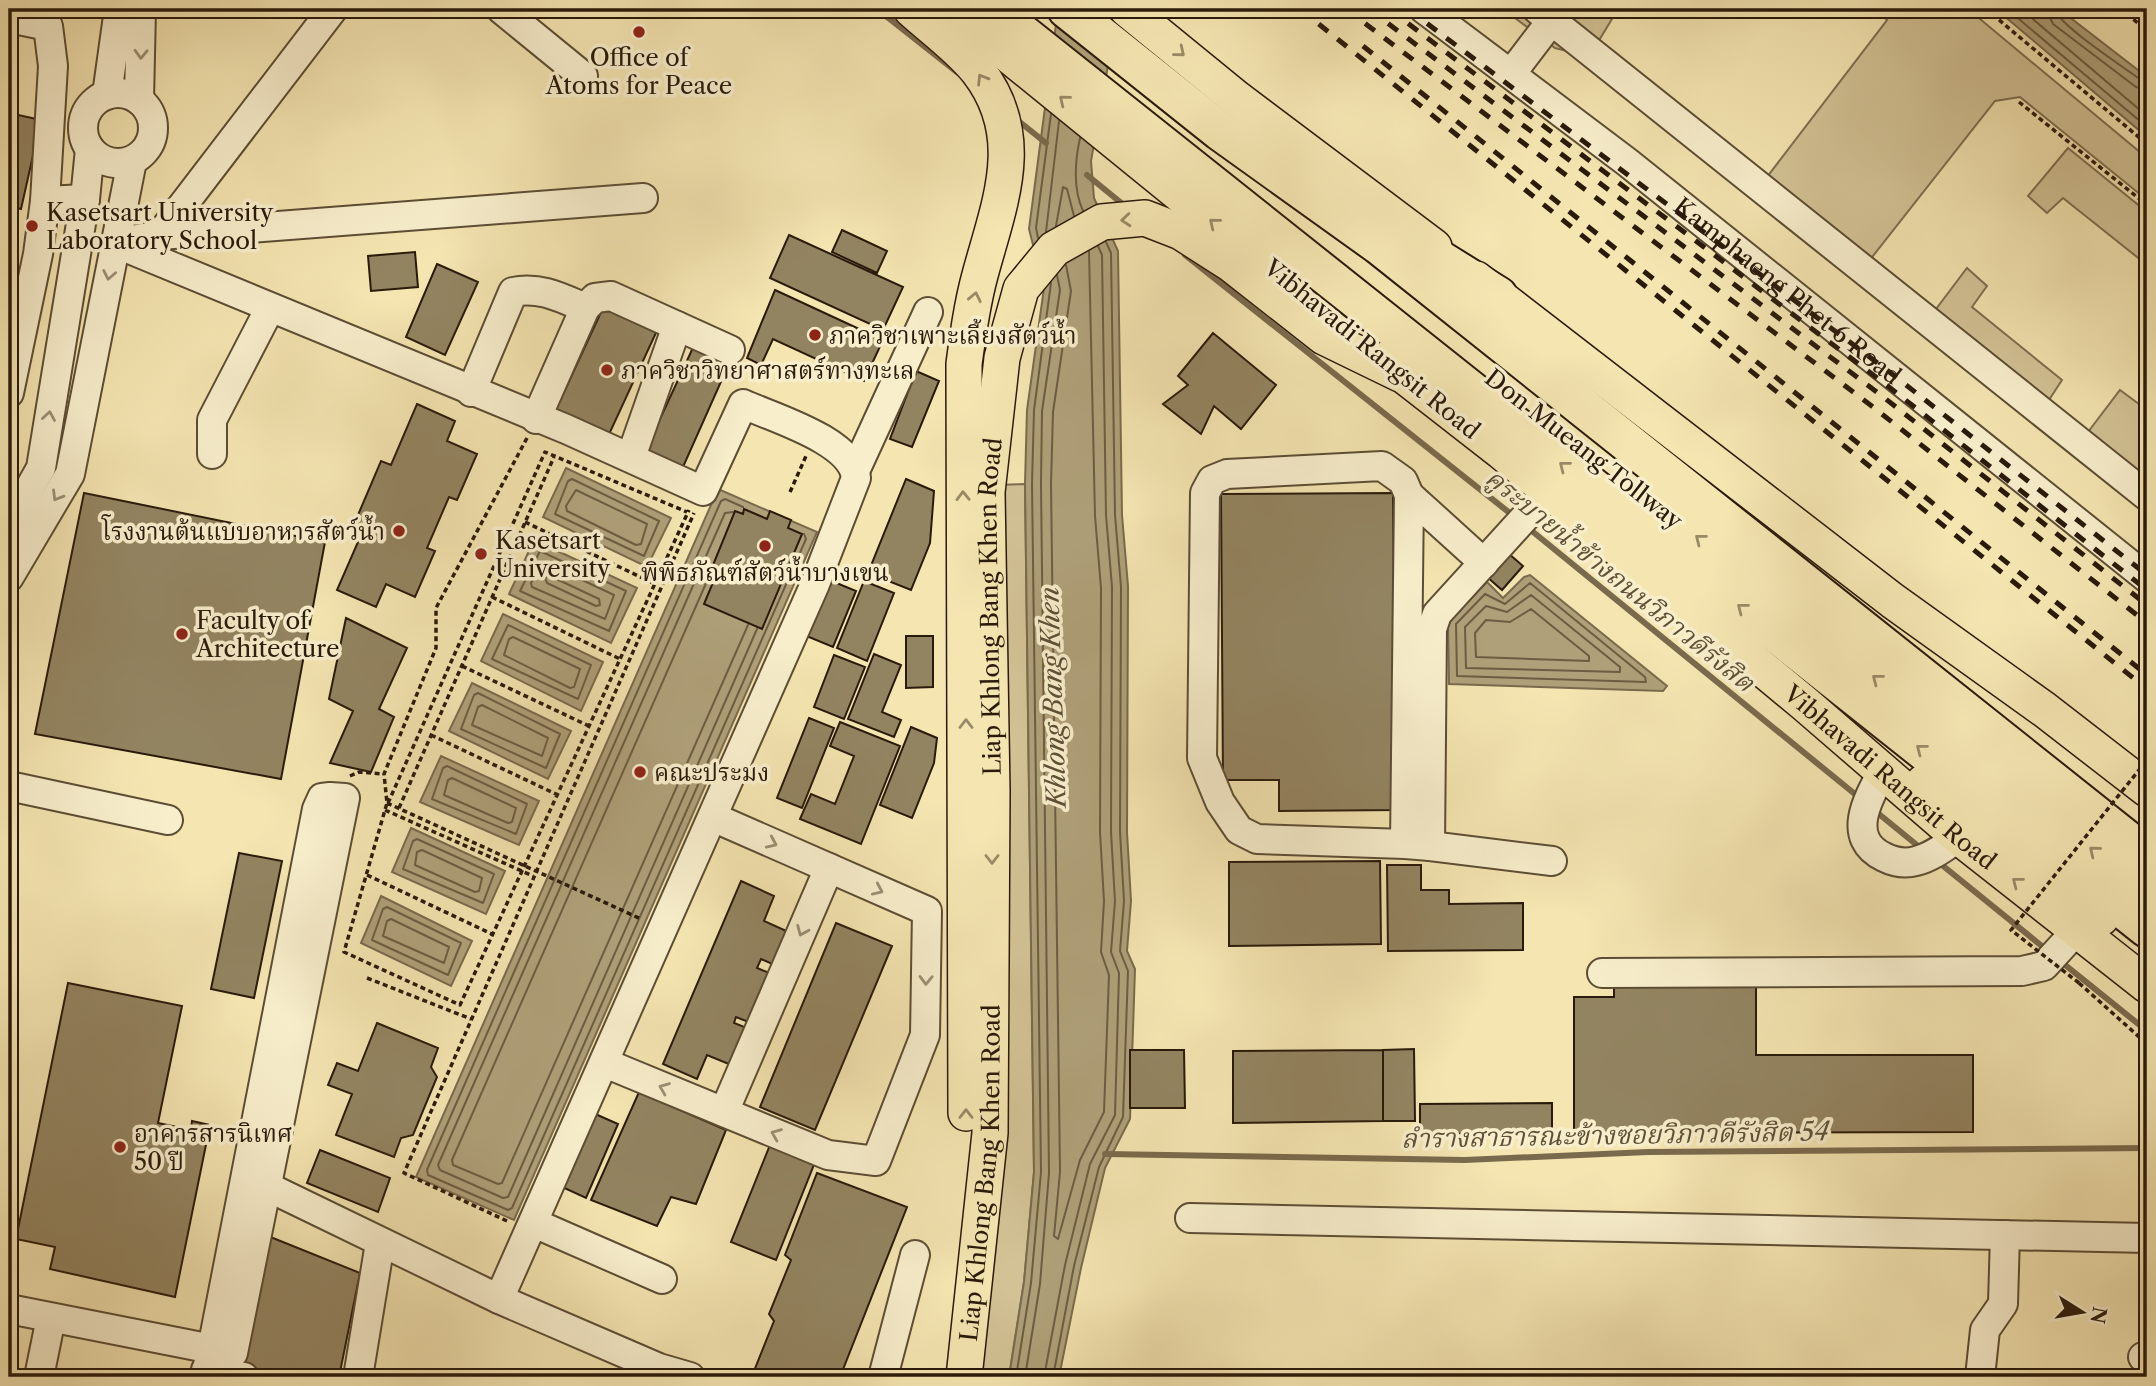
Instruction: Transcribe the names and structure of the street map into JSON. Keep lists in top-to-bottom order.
{
  "streets": {
    "highway": ["Vibhavadi Rangsit Road", "Don Mueang Tollway"],
    "main road": ["Liap Khlong Bang Khen Road"],
    "street": ["Kamphaeng Phet 6 Road"]
  },
  "crossings": [
    ["Vibhavadi Rangsit Road", "Don Mueang Tollway"],
    ["Vibhavadi Rangsit Road", "Liap Khlong Bang Khen Road"]
  ],
  "water": ["คูระบายน้ำข้างถนนวิภาวดีรังสิต", "Khlong Bang Khen", "ลำรางสาธารณะข้างซอยวิภาวดีรังสิต 54"],
  "places": [
    "Office of Atoms for Peace",
    "Kasetsart University Laboratory School",
    "ภาควิชาเพาะเลี้ยงสัตว์น้ำ",
    "ภาควิชาวิทยาศาสตร์ทางทะเล",
    "โรงงานต้นแบบอาหารสัตว์น้ำ",
    "พิพิธภัณฑ์สัตว์น้ำบางเขน",
    "Kasetsart University",
    "Faculty of Architecture",
    "คณะประมง",
    "อาคารสารนิเทศ 50 ปี"
  ],
  "north": "right"
}
